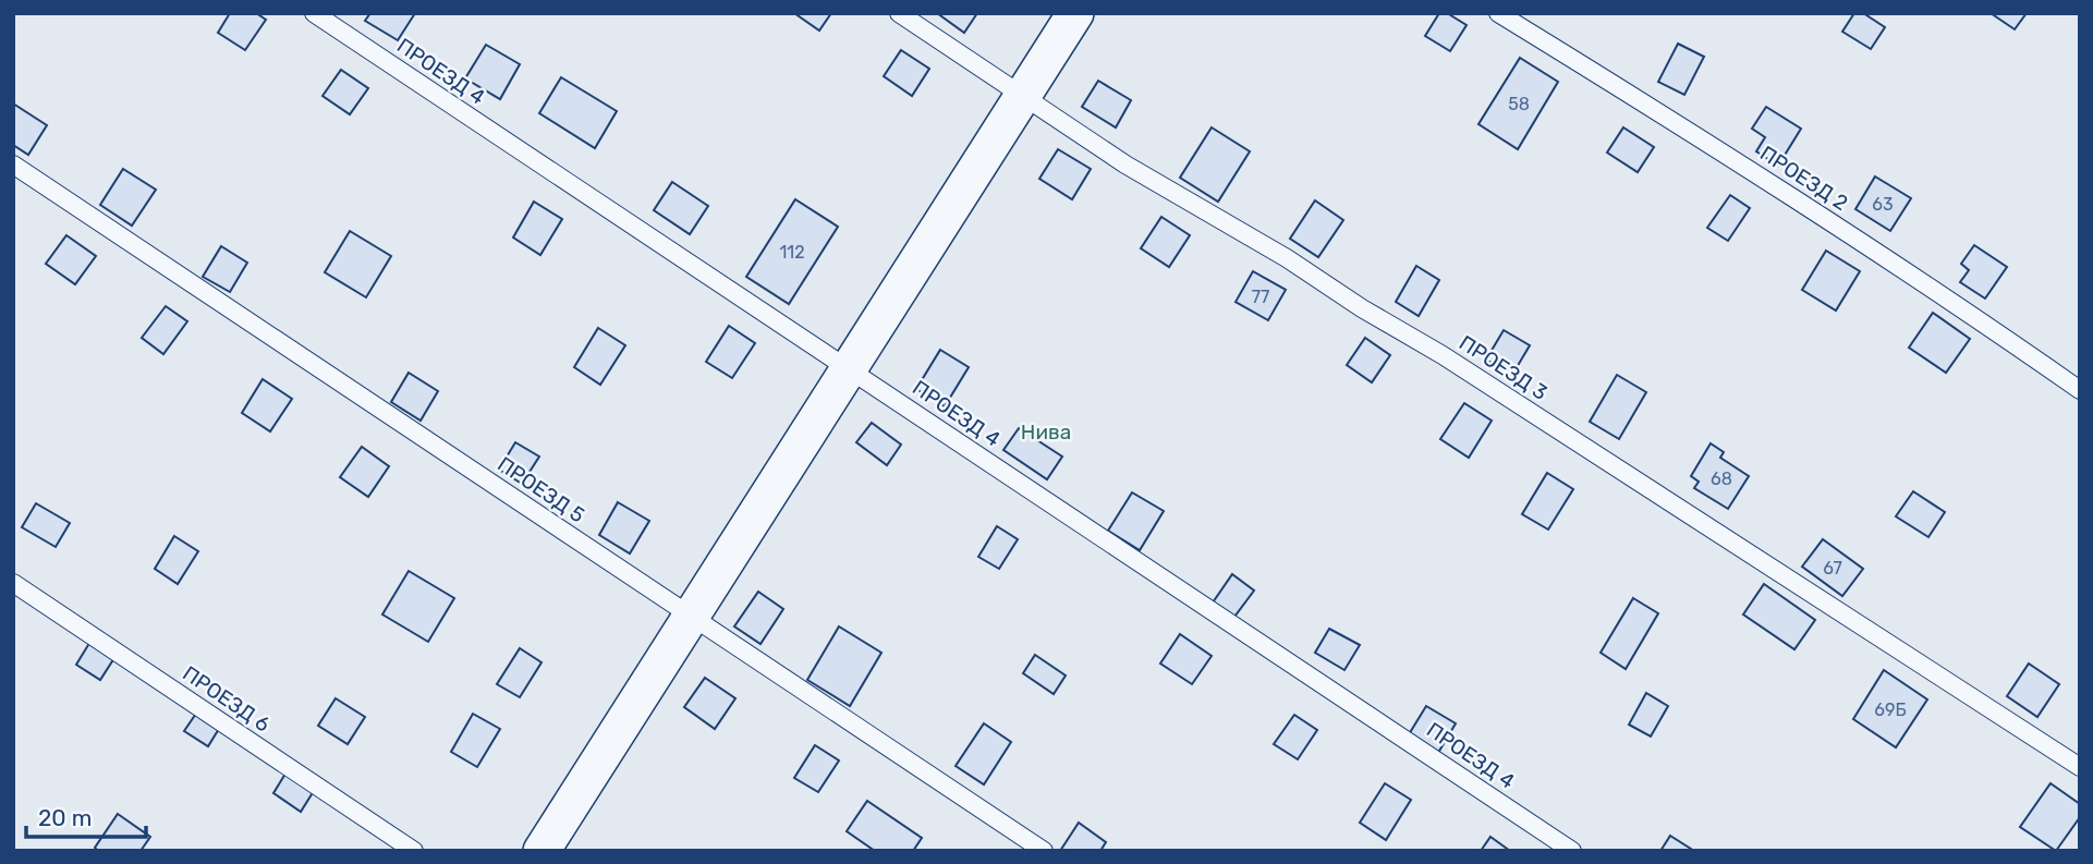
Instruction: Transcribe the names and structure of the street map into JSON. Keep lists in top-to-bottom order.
{
  "streets": {
    "lane": [
      "ПРОЕЗД 4",
      "ПРОЕЗД 2",
      "ПРОЕЗД 3",
      "ПРОЕЗД 5",
      "ПРОЕЗД 6"
    ]
  },
  "parks": ["Нива"],
  "house_numbers": [
    "58",
    "63",
    "112",
    "77",
    "68",
    "67",
    "69Б"
  ],
  "scale_bar": "20 m"
}
